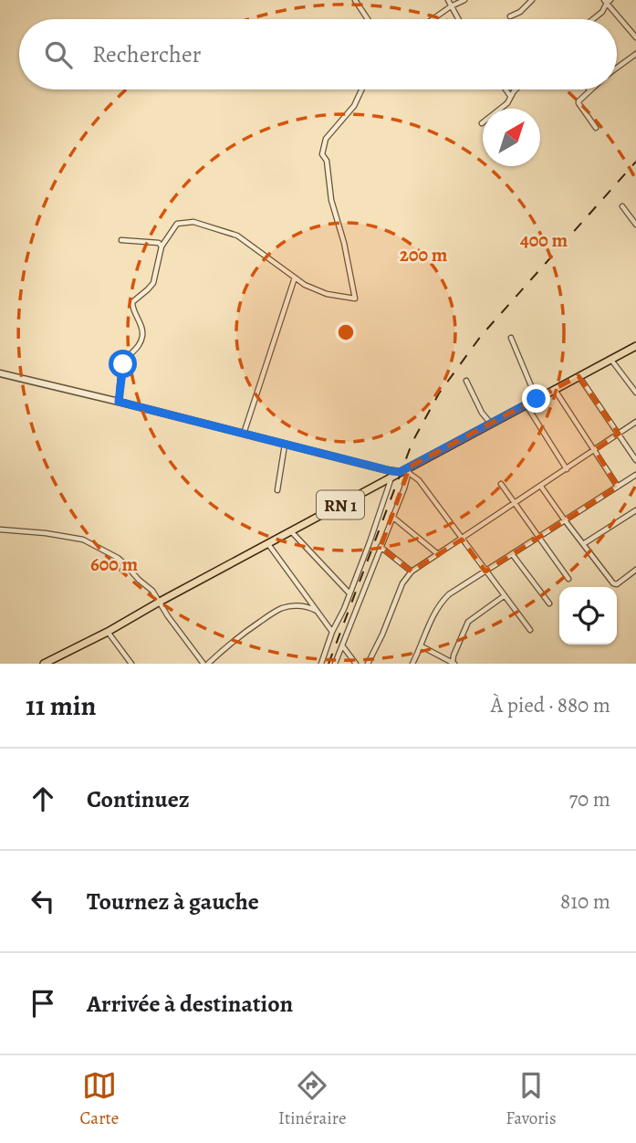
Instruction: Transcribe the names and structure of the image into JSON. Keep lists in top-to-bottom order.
{
  "streets": {
    "main road": ["RN 1"]
  },
  "north": "top right",
  "page": {
    "search": "Rechercher",
    "heading": ["11 min", "À pied · 880 m"],
    "list": [
      ["Continuez", "70 m"],
      ["Tournez à gauche", "810 m"],
      "Arrivée à destination"
    ],
    "nav": ["Carte", "Itinéraire", "Favoris"]
  },
  "rings": ["400 m", "200 m", "600 m"]
}
